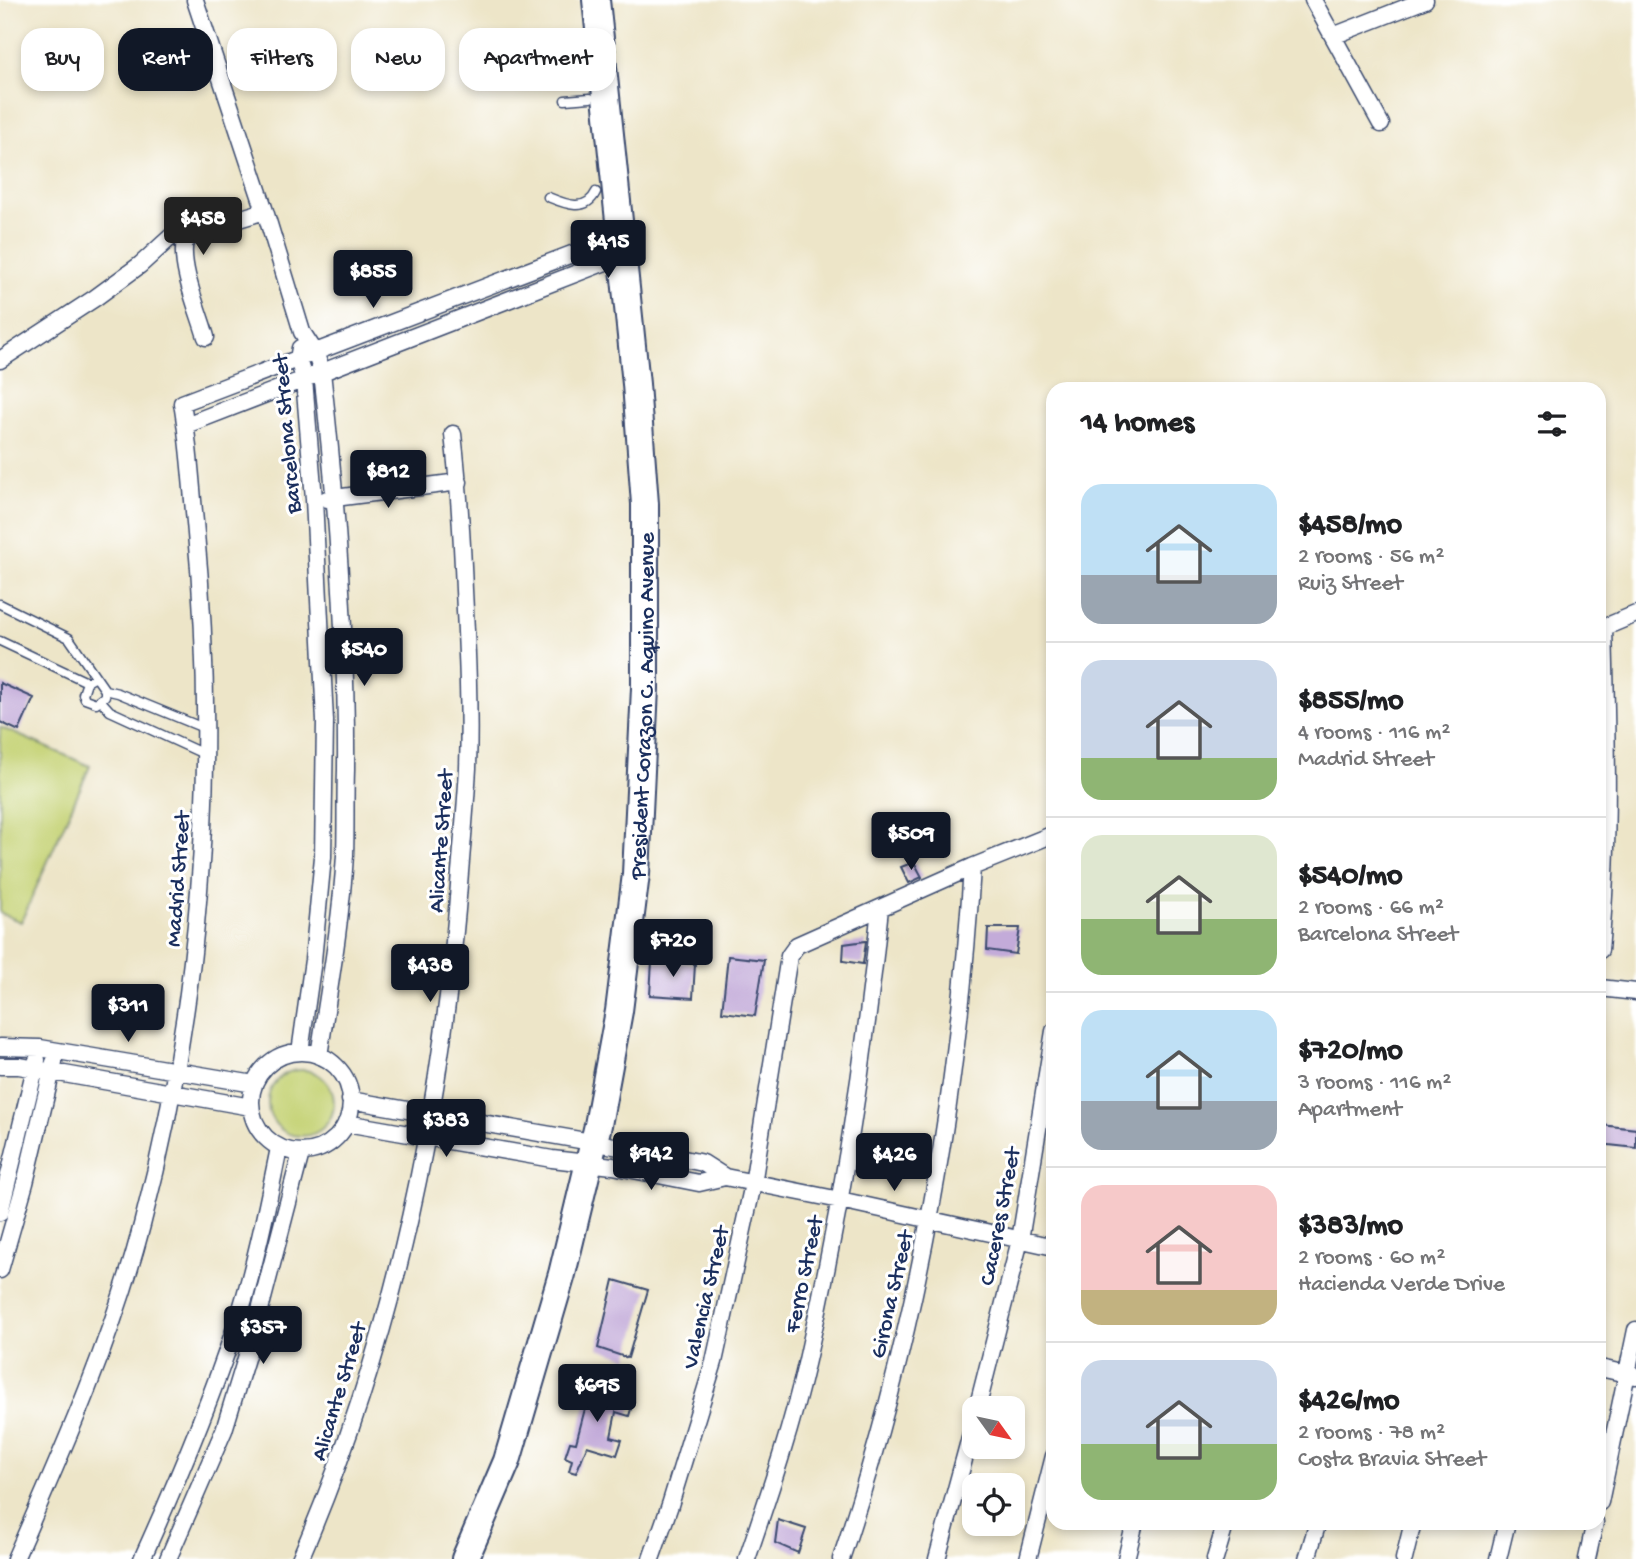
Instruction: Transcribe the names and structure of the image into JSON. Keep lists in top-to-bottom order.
{
  "streets": {
    "main road": ["President Corazon C. Aquino Avenue"],
    "street": [
      "Barcelona Street",
      "Alicante Street",
      "Madrid Street",
      "Caceres Street",
      "Ferro Street",
      "Girona Street",
      "Valencia Street"
    ]
  },
  "crossings": [
    ["Barcelona Street", "Madrid Street"],
    ["President Corazon C. Aquino Avenue", "Madrid Street"],
    ["Ferro Street", "Valencia Street"]
  ],
  "north": "bottom right",
  "page": {
    "chip": [
      "Buy",
      "Rent",
      "Filters",
      "New",
      "Apartment"
    ],
    "price": [
      "$458",
      "$415",
      "$855",
      "$812",
      "$540",
      "$509",
      "$720",
      "$438",
      "$311",
      "$383",
      "$942",
      "$426",
      "$357",
      "$695"
    ],
    "heading": "14 homes",
    "list": [
      {
        "name": "$458/mo",
        "note": "2 rooms · 56 m² · Ruiz Street"
      },
      {
        "name": "$855/mo",
        "note": "4 rooms · 116 m² · Madrid Street"
      },
      {
        "name": "$540/mo",
        "note": "2 rooms · 66 m² · Barcelona Street"
      },
      {
        "name": "$720/mo",
        "note": "3 rooms · 116 m² · Apartment"
      },
      {
        "name": "$383/mo",
        "note": "2 rooms · 60 m² · Hacienda Verde Drive"
      },
      {
        "name": "$426/mo",
        "note": "2 rooms · 78 m² · Costa Bravia Street"
      }
    ]
  }
}
